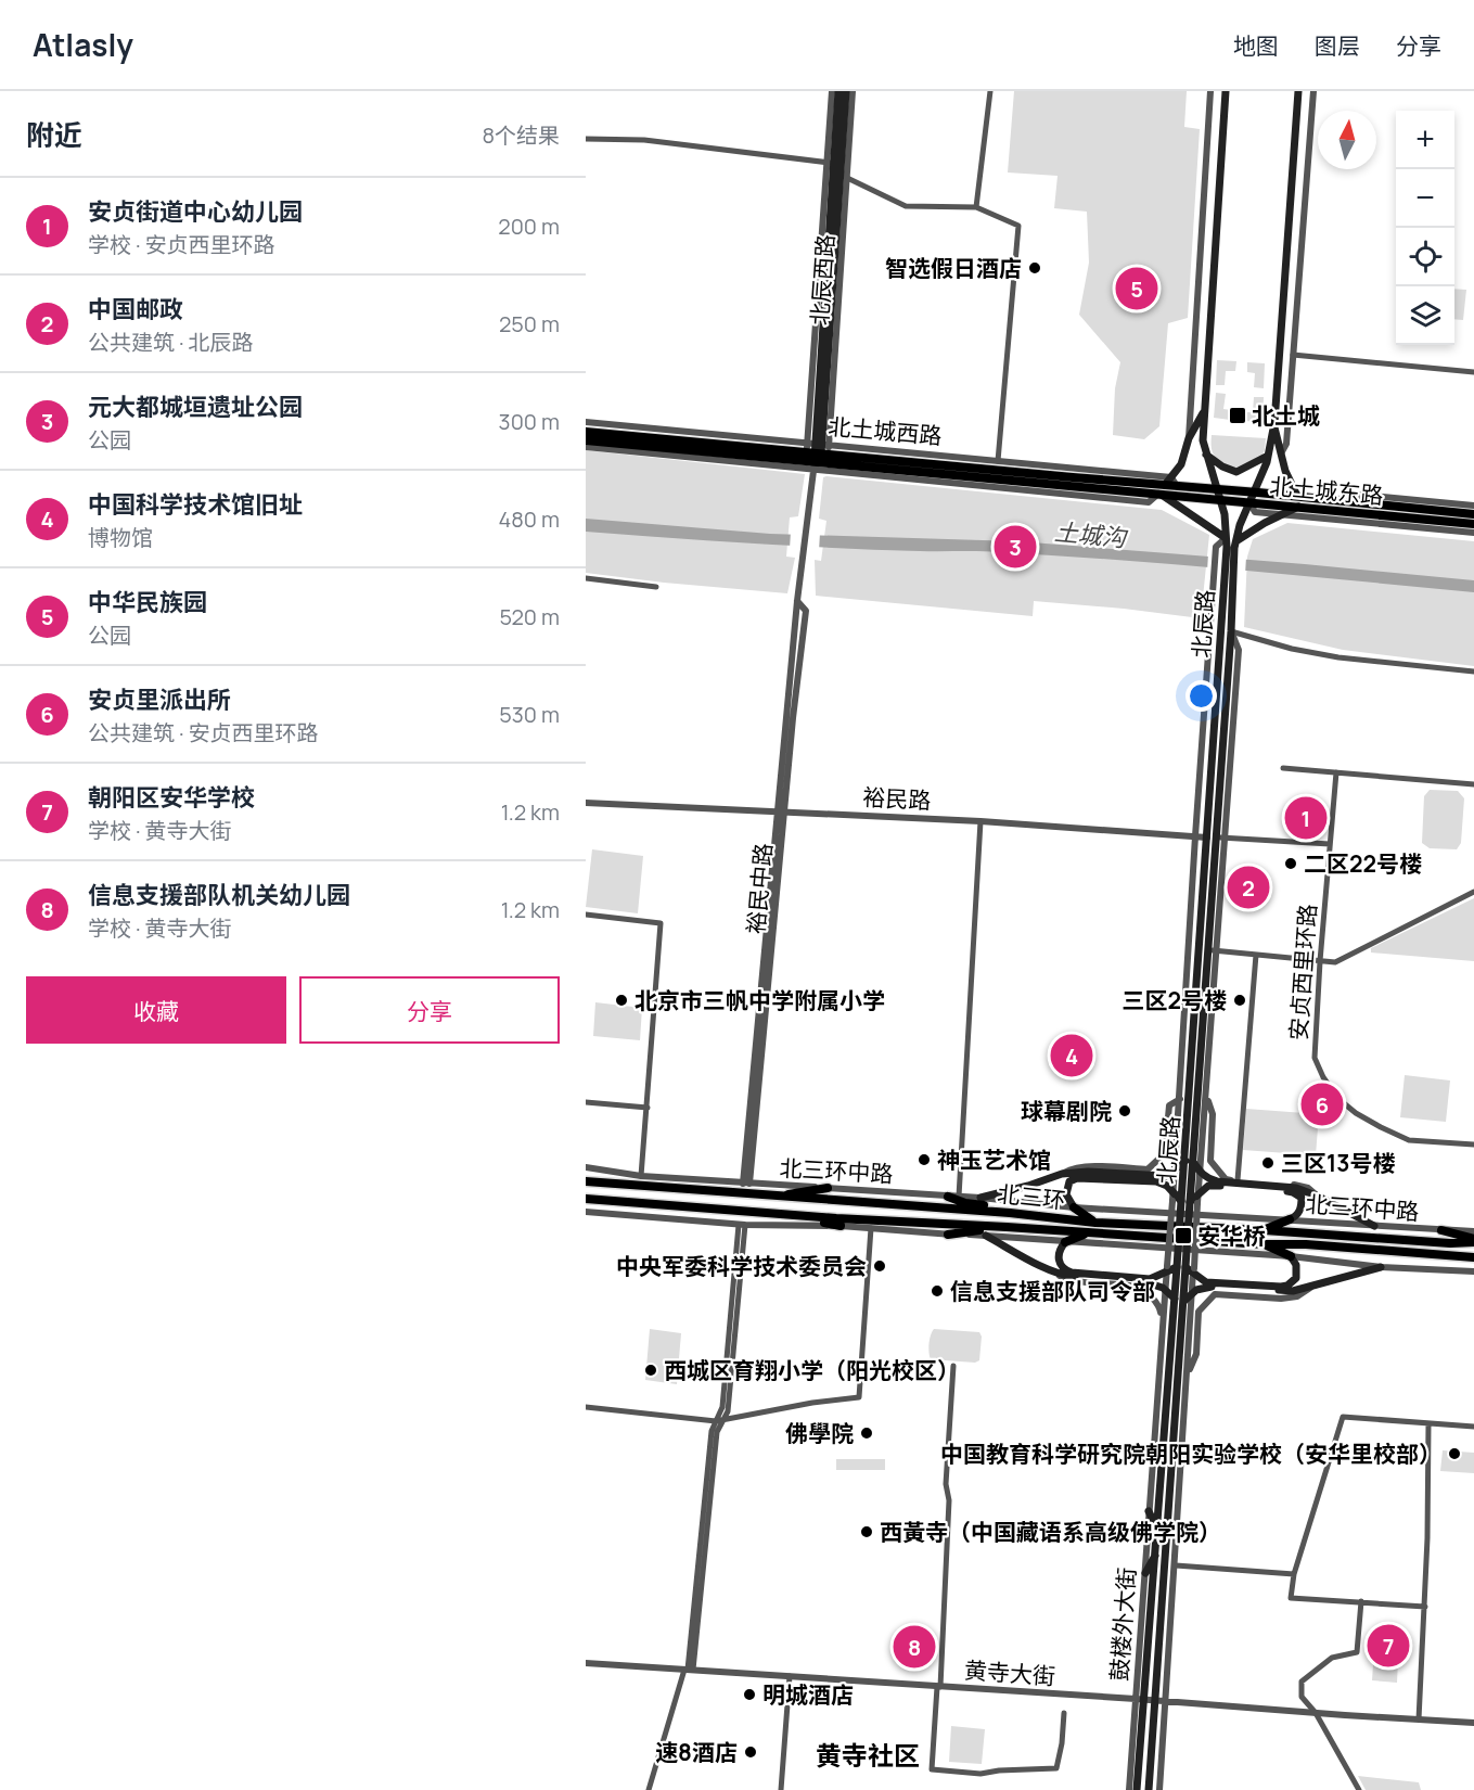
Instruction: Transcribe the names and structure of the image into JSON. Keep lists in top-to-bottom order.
{
  "streets": {
    "highway": ["北三环"],
    "main road": [
      "北辰西路",
      "北土城西路",
      "北土城东路",
      "北辰路",
      "鼓楼外大街"
    ],
    "street": [
      "裕民路",
      "裕民中路",
      "安贞西里环路",
      "北三环中路",
      "黄寺大街"
    ]
  },
  "crossings": [
    ["北辰西路", "北土城西路"],
    ["北辰西路", "裕民中路"],
    ["北土城西路", "北土城东路"],
    ["北土城西路", "北辰路"],
    ["北土城东路", "北辰路"],
    ["北辰路", "裕民路"],
    ["裕民路", "裕民中路"],
    ["裕民中路", "北三环中路"],
    ["北三环中路", "北三环"],
    ["鼓楼外大街", "黄寺大街"]
  ],
  "districts": ["黄寺社区"],
  "water": ["土城沟"],
  "places": {
    "other": [
      "智选假日酒店",
      "二区22号楼",
      "北京市三帆中学附属小学",
      "三区2号楼",
      "球幕剧院",
      "神玉艺术馆",
      "三区13号楼",
      "中央军委科学技术委员会",
      "信息支援部队司令部",
      "西城区育翔小学（阳光校区）",
      "佛學院",
      "中国教育科学研究院朝阳实验学校（安华里校部）",
      "西黃寺（中国藏语系高级佛学院）",
      "明城酒店",
      "速8酒店"
    ],
    "transit": ["北土城", "安华桥"]
  },
  "north": "top",
  "page": {
    "header": "Atlasly",
    "nav": ["地图", "图层", "分享"],
    "heading": ["附近", "8个结果"],
    "map_buttons": ["+", "−"],
    "list": [
      {
        "mark": "1",
        "name": "安贞街道中心幼儿园",
        "note": "学校 · 安贞西里环路",
        "value": "200 m"
      },
      {
        "mark": "2",
        "name": "中国邮政",
        "note": "公共建筑 · 北辰路",
        "value": "250 m"
      },
      {
        "mark": "3",
        "name": "元大都城垣遗址公园",
        "note": "公园",
        "value": "300 m"
      },
      {
        "mark": "4",
        "name": "中国科学技术馆旧址",
        "note": "博物馆",
        "value": "480 m"
      },
      {
        "mark": "5",
        "name": "中华民族园",
        "note": "公园",
        "value": "520 m"
      },
      {
        "mark": "6",
        "name": "安贞里派出所",
        "note": "公共建筑 · 安贞西里环路",
        "value": "530 m"
      },
      {
        "mark": "7",
        "name": "朝阳区安华学校",
        "note": "学校 · 黄寺大街",
        "value": "1.2 km"
      },
      {
        "mark": "8",
        "name": "信息支援部队机关幼儿园",
        "note": "学校 · 黄寺大街",
        "value": "1.2 km"
      }
    ],
    "pins": [
      "5",
      "3",
      "1",
      "2",
      "4",
      "6",
      "7",
      "8"
    ],
    "buttons": ["收藏", "分享"]
  }
}
